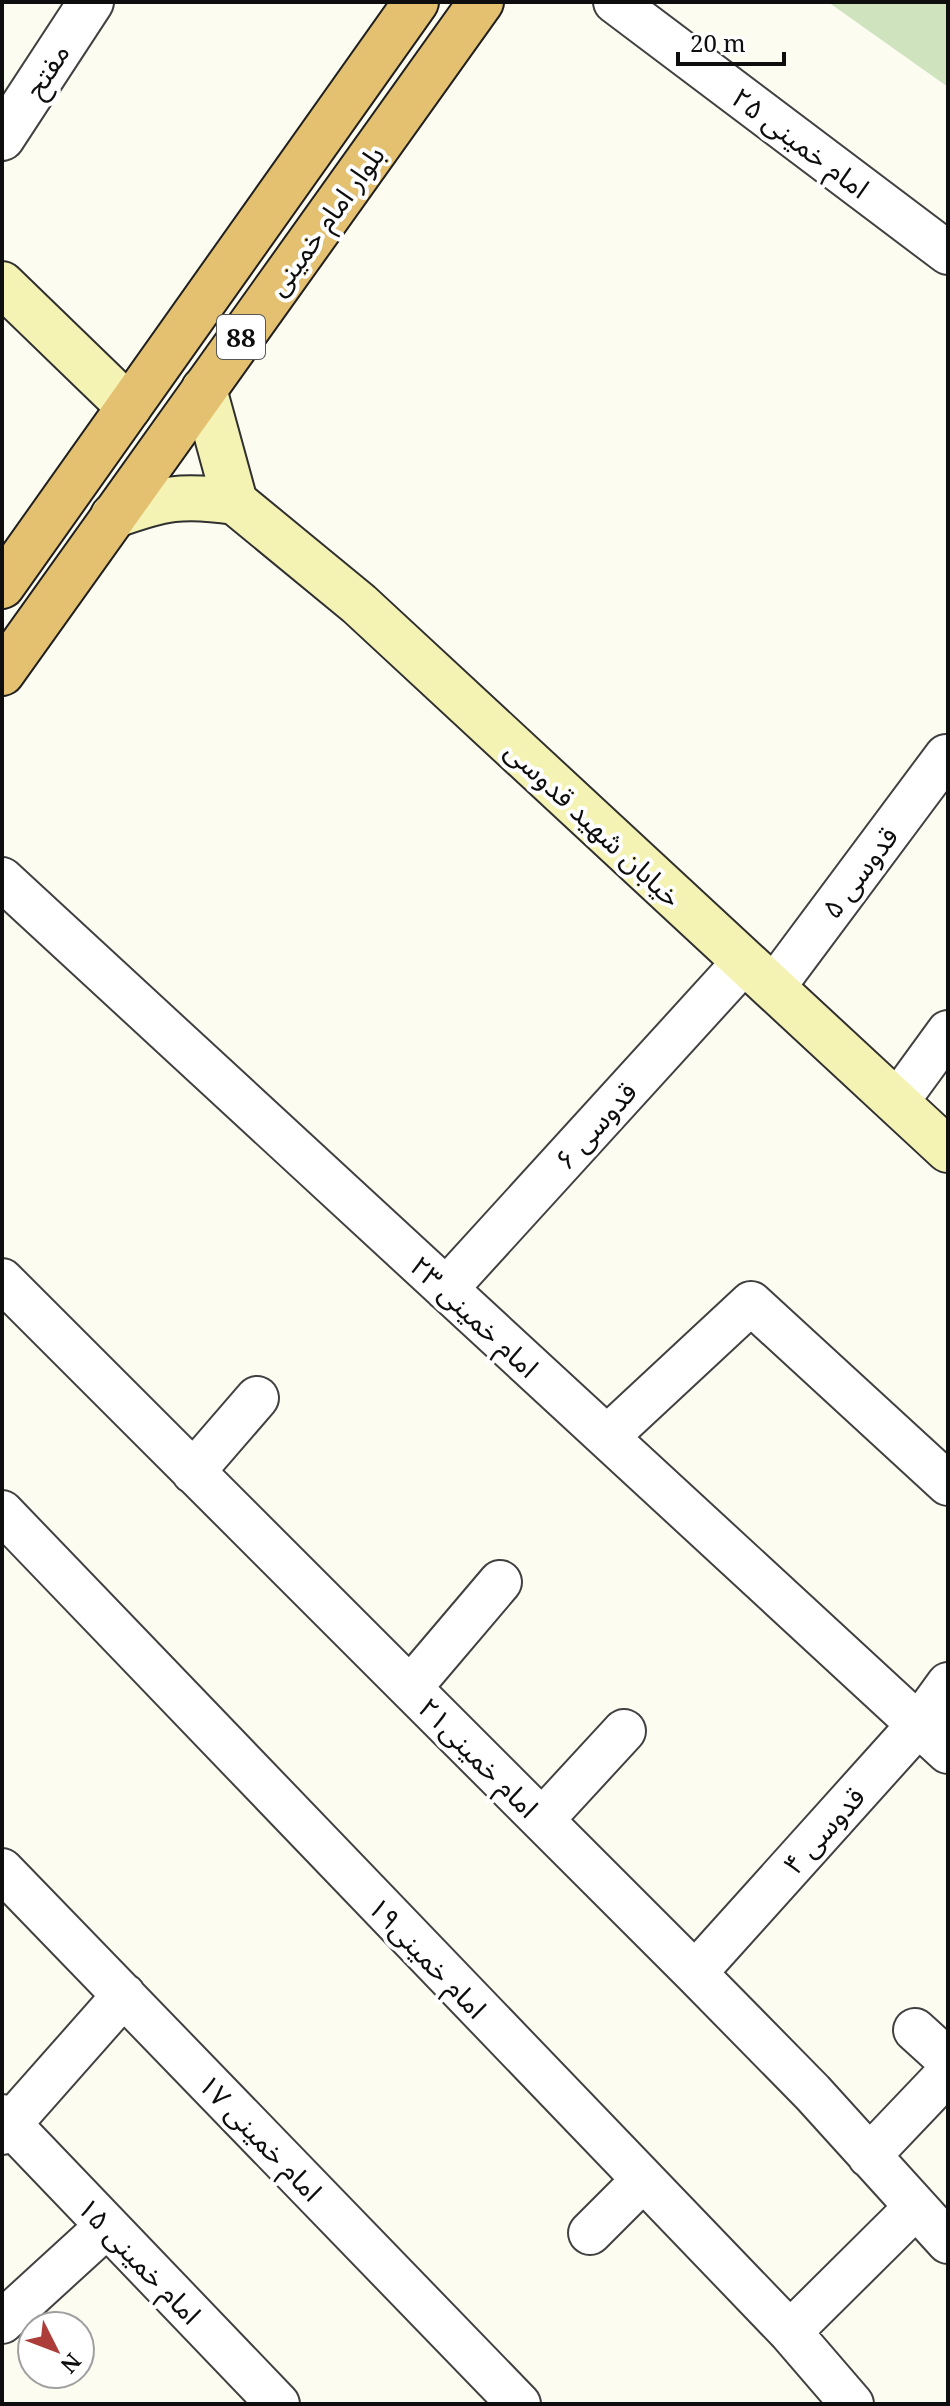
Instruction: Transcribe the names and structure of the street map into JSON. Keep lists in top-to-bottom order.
{
  "streets": {
    "highway": ["بلوار امام خمینی", "88"],
    "main road": ["خیابان شهید قدوسی"],
    "street": [
      "مفتح",
      "امام خمینی ۲۵",
      "قدوسی ۵",
      "قدوسی ۶",
      "امام خمینی ۲۳",
      "امام خمینی۲۱",
      "قدوسی ۴",
      "امام خمینی۱۹",
      "امام خمینی ۱۷",
      "امام خمینی ۱۵"
    ]
  },
  "crossings": [
    ["خیابان شهید قدوسی", "قدوسی ۵"],
    ["خیابان شهید قدوسی", "قدوسی ۶"],
    ["قدوسی ۵", "قدوسی ۶"],
    ["قدوسی ۶", "امام خمینی ۲۳"],
    ["امام خمینی ۲۳", "قدوسی ۴"],
    ["امام خمینی۲۱", "قدوسی ۴"]
  ],
  "scale_bar": "20 m",
  "north": "bottom right"
}
